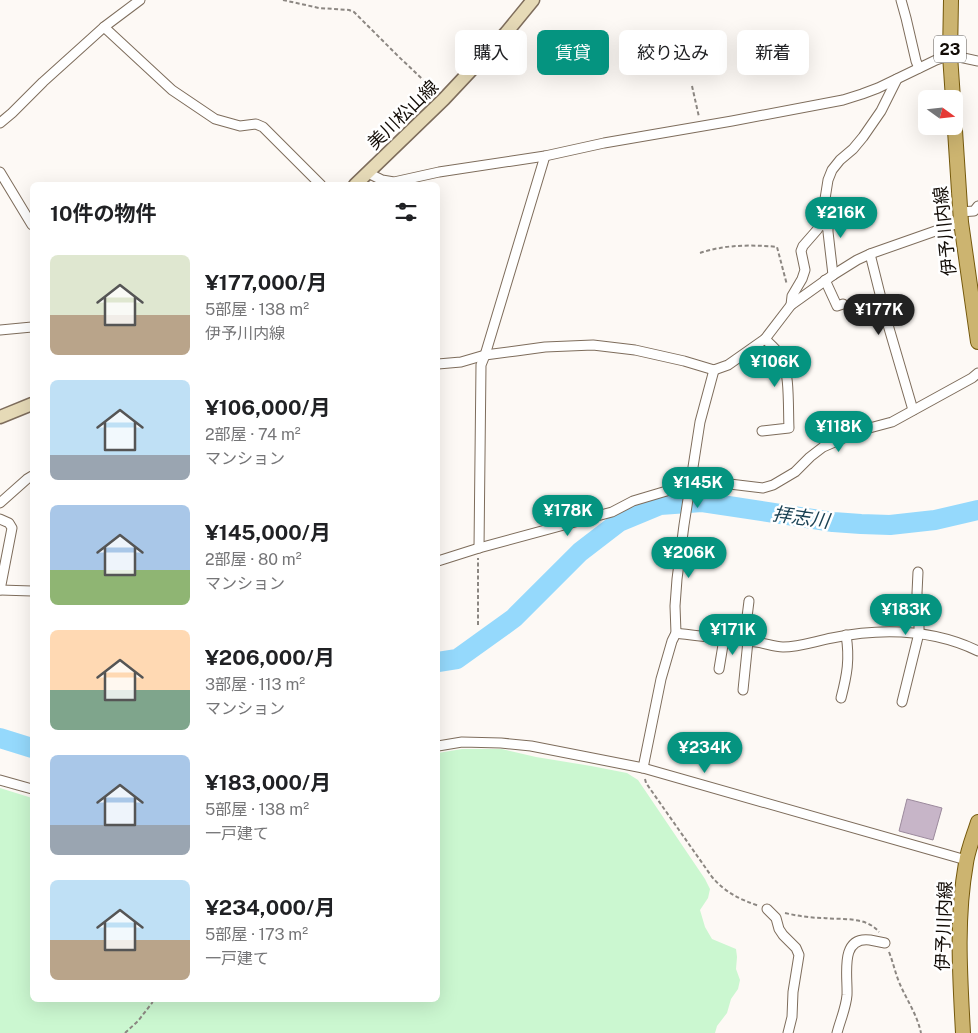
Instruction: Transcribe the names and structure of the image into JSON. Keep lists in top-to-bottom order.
{
  "streets": {
    "main road": ["23", "美川松山線", "伊予川内線"]
  },
  "water": ["拝志川"],
  "north": "right",
  "page": {
    "chip": [
      "購入",
      "賃貸",
      "絞り込み",
      "新着"
    ],
    "heading": "10件の物件",
    "price": [
      "¥216K",
      "¥177K",
      "¥106K",
      "¥118K",
      "¥145K",
      "¥178K",
      "¥206K",
      "¥183K",
      "¥171K",
      "¥234K"
    ],
    "list": [
      {
        "name": "¥177,000/月",
        "note": "5部屋 · 138 m² · 伊予川内線"
      },
      {
        "name": "¥106,000/月",
        "note": "2部屋 · 74 m² · マンション"
      },
      {
        "name": "¥145,000/月",
        "note": "2部屋 · 80 m² · マンション"
      },
      {
        "name": "¥206,000/月",
        "note": "3部屋 · 113 m² · マンション"
      },
      {
        "name": "¥183,000/月",
        "note": "5部屋 · 138 m² · 一戸建て"
      },
      {
        "name": "¥234,000/月",
        "note": "5部屋 · 173 m² · 一戸建て"
      }
    ]
  }
}
